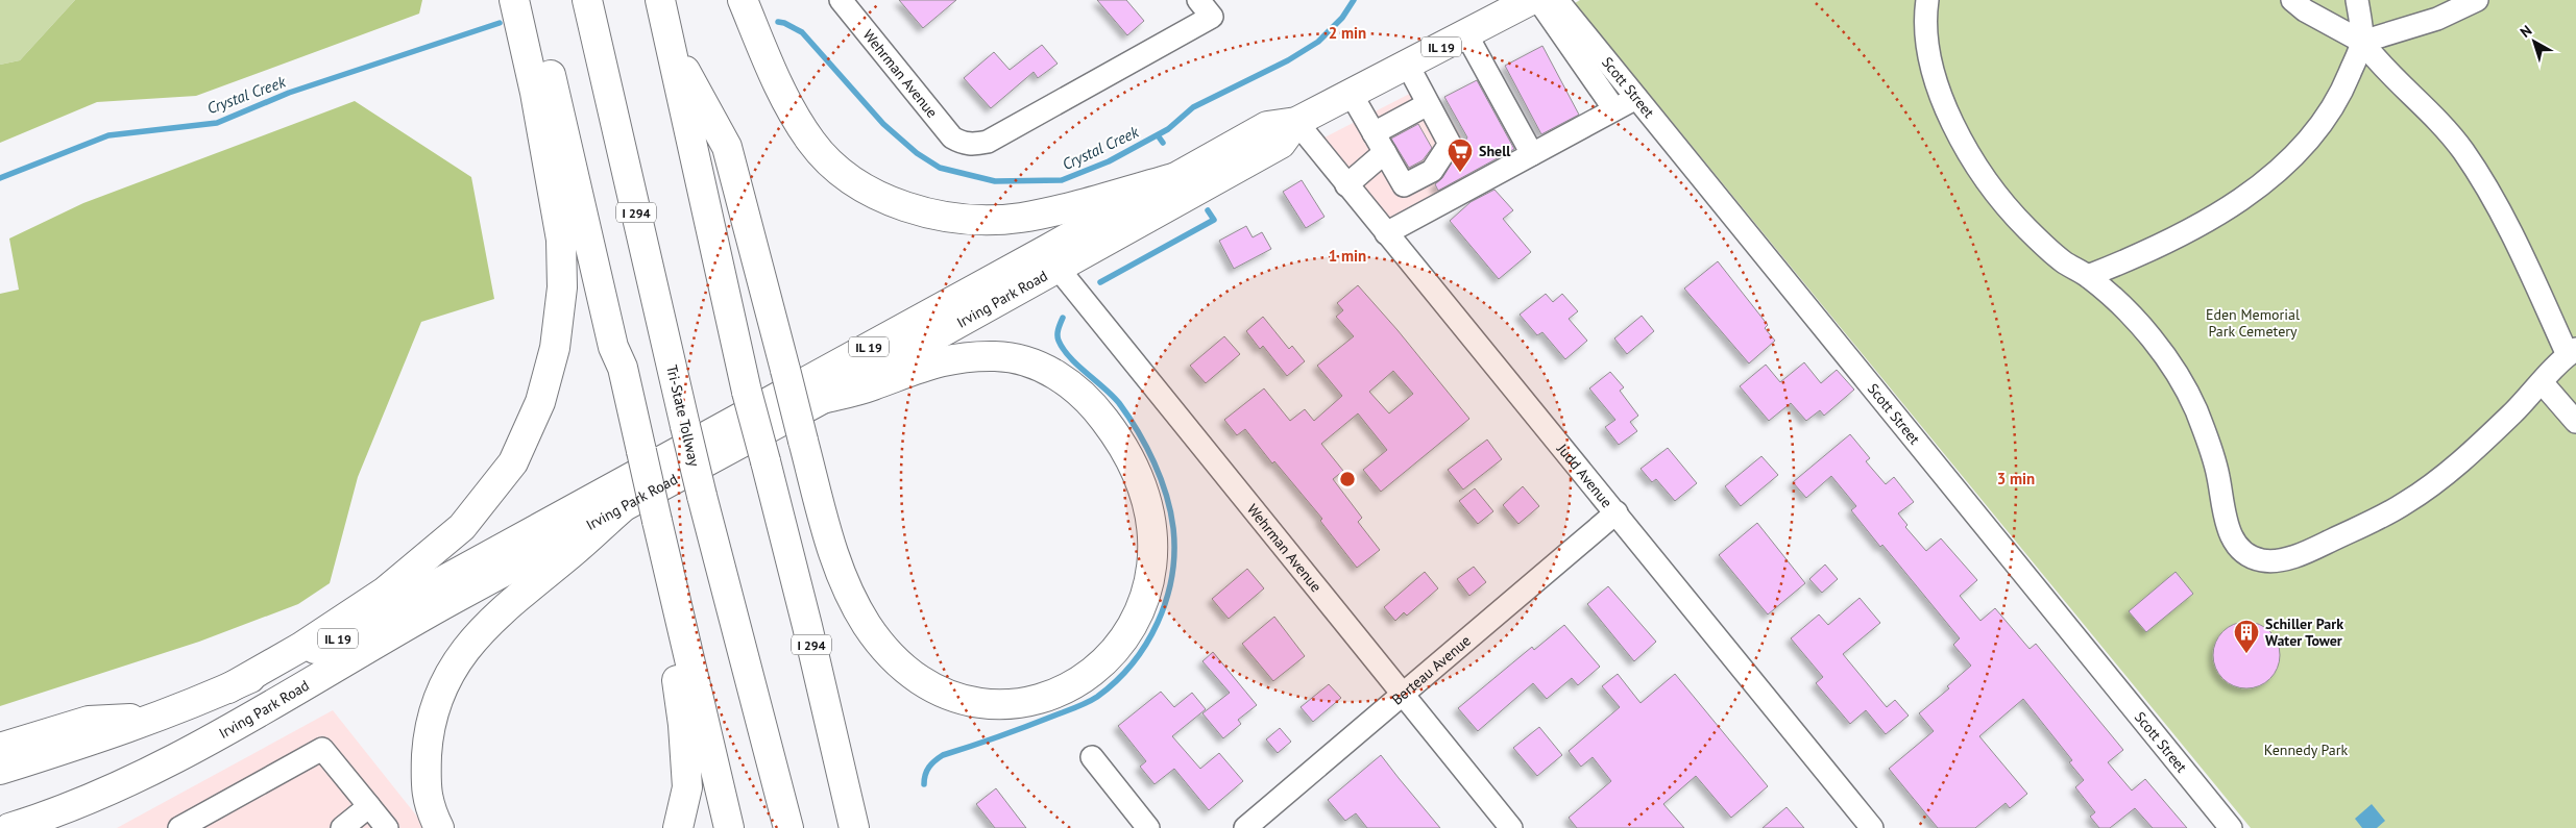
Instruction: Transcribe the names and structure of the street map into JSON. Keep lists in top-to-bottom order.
{
  "streets": {
    "main road": [
      "IL 19",
      "I 294",
      "Irving Park Road",
      "Tri-State Tollway"
    ],
    "street": [
      "Wehrman Avenue",
      "Scott Street",
      "Judd Avenue",
      "Berteau Avenue"
    ]
  },
  "crossings": [
    ["Wehrman Avenue", "Irving Park Road"],
    ["Wehrman Avenue", "Berteau Avenue"],
    ["Irving Park Road", "Judd Avenue"],
    ["Judd Avenue", "Berteau Avenue"]
  ],
  "water": ["Crystal Creek"],
  "parks": ["Eden Memorial Park Cemetery", "Kennedy Park"],
  "places": {
    "supermarket": ["Shell"],
    "building": ["Schiller Park Water Tower"]
  },
  "north": "top left",
  "rings": ["2 min", "1 min", "3 min"]
}
